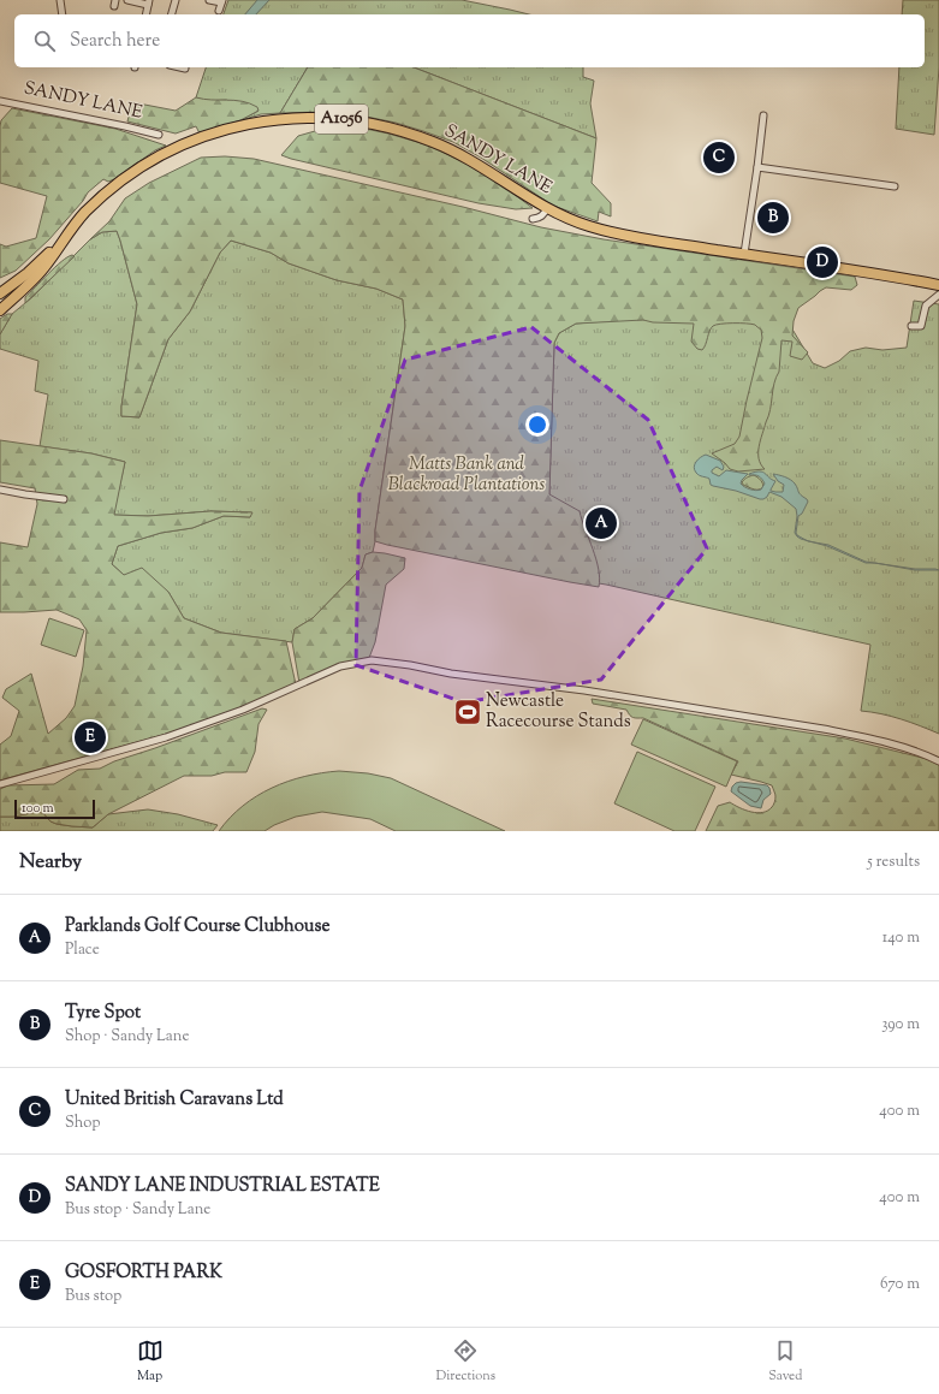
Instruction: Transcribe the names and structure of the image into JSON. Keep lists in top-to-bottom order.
{
  "streets": {
    "main road": ["SANDY LANE", "A1056"]
  },
  "parks": ["Matts Bank and Blackroad Plantations"],
  "places": {
    "sports": ["Newcastle Racecourse Stands"]
  },
  "scale_bar": "100 m",
  "page": {
    "search": "Search here",
    "pins": [
      "C",
      "B",
      "D",
      "A",
      "E"
    ],
    "scale": "100 m",
    "heading": ["Nearby", "5 results"],
    "list": [
      {
        "mark": "A",
        "name": "Parklands Golf Course Clubhouse",
        "note": "Place",
        "value": "140 m"
      },
      {
        "mark": "B",
        "name": "Tyre Spot",
        "note": "Shop · Sandy Lane",
        "value": "390 m"
      },
      {
        "mark": "C",
        "name": "United British Caravans Ltd",
        "note": "Shop",
        "value": "400 m"
      },
      {
        "mark": "D",
        "name": "SANDY LANE INDUSTRIAL ESTATE",
        "note": "Bus stop · Sandy Lane",
        "value": "400 m"
      },
      {
        "mark": "E",
        "name": "GOSFORTH PARK",
        "note": "Bus stop",
        "value": "670 m"
      }
    ],
    "nav": ["Map", "Directions", "Saved"]
  }
}
